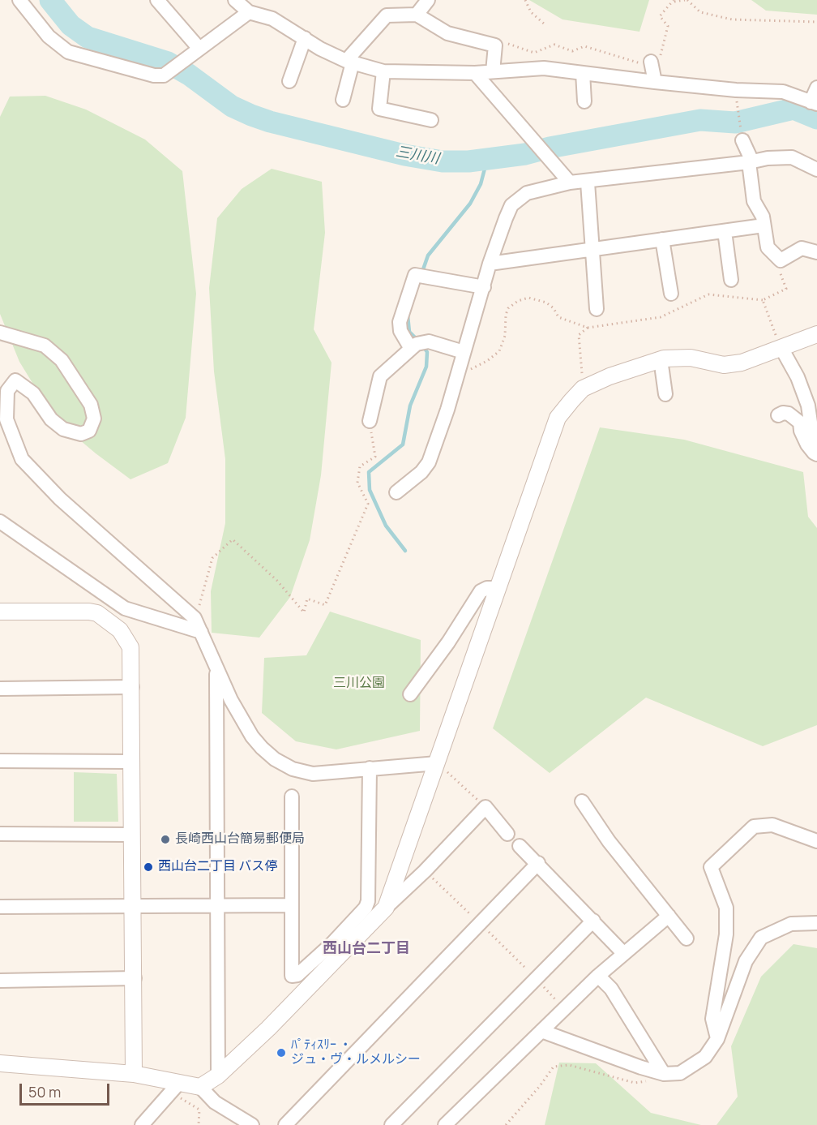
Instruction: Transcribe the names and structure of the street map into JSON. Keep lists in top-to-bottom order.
{
  "districts": ["西山台二丁目"],
  "water": ["三川川"],
  "parks": ["三川公園"],
  "places": ["長崎西山台簡易郵便局", "西山台二丁目 バス停", "ﾊﾟﾃｨｽﾘｰ ・ ジュ・ヴ・ルメルシー"],
  "scale_bar": "50 m"
}
